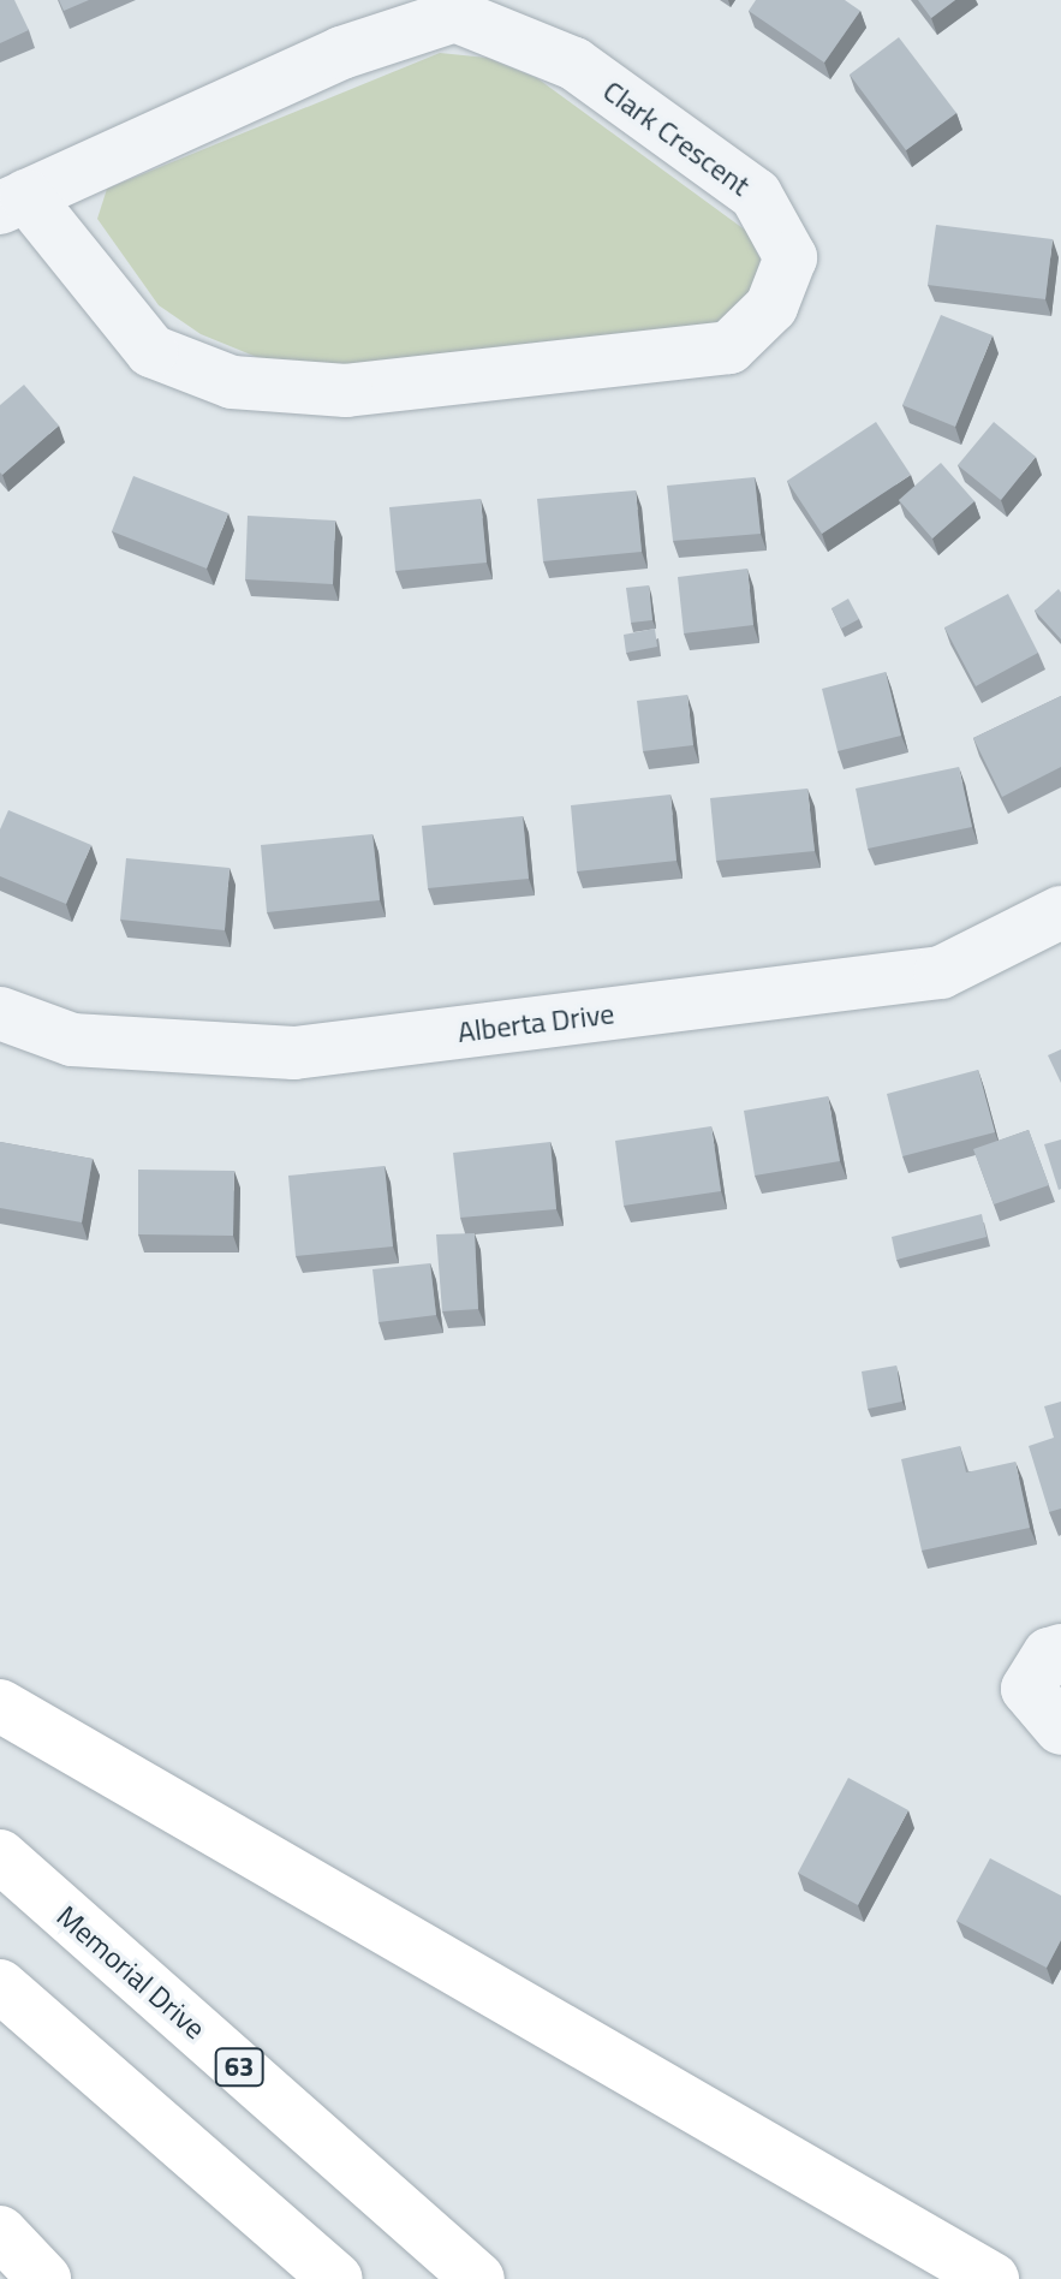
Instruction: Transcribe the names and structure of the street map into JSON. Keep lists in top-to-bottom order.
{
  "streets": {
    "highway": ["Memorial Drive", "63"],
    "street": ["Clark Crescent", "Alberta Drive"]
  }
}
